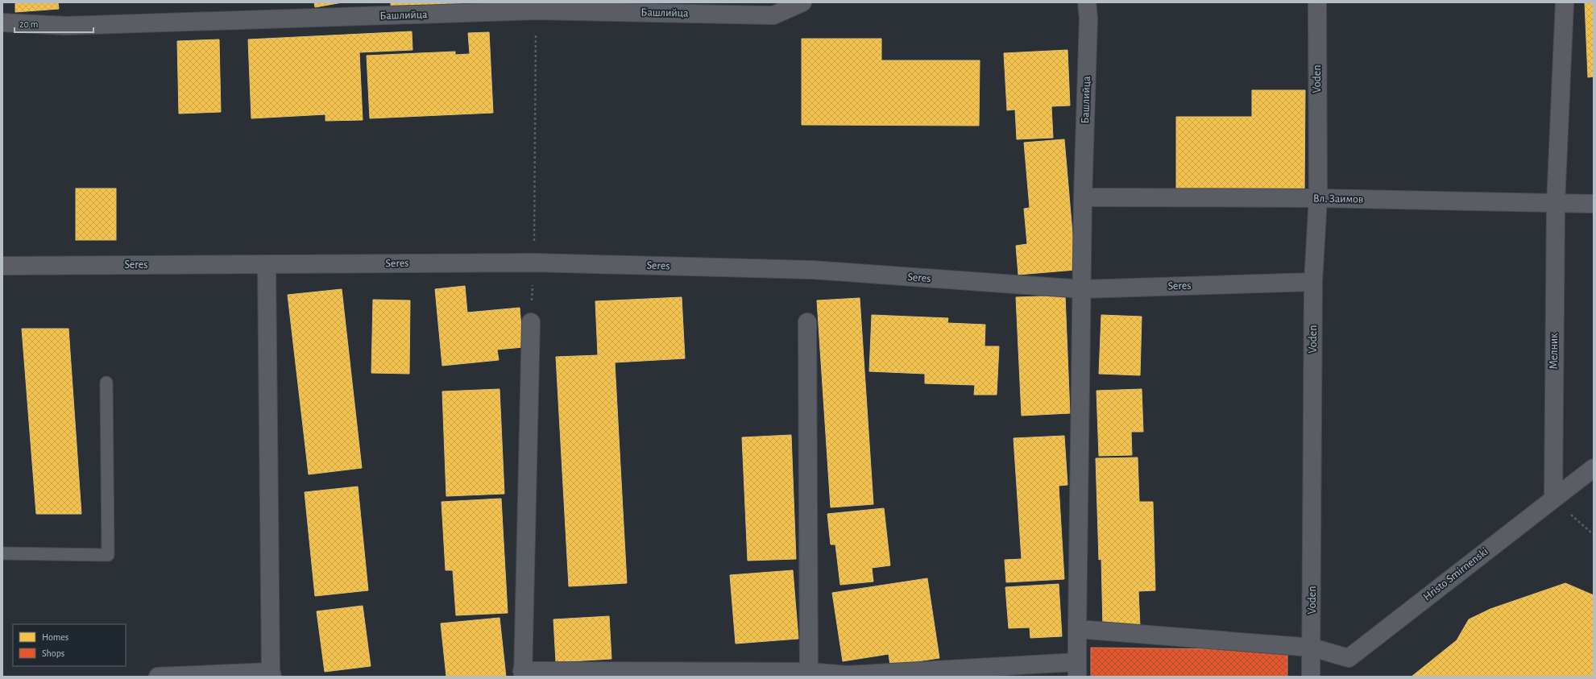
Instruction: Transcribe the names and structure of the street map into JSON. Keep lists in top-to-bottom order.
{
  "streets": {
    "street": [
      "Башлийца",
      "Voden",
      "Вл. Заимов",
      "Seres",
      "Мелник",
      "Hristo Smirnenski"
    ]
  },
  "crossings": [
    ["Башлийца", "Вл. Заимов"],
    ["Башлийца", "Seres"],
    ["Voden", "Вл. Заимов"],
    ["Voden", "Seres"],
    ["Voden", "Hristo Smirnenski"],
    ["Вл. Заимов", "Мелник"],
    ["Мелник", "Hristo Smirnenski"]
  ],
  "legend": ["Homes", "Shops"],
  "scale_bar": "20 m"
}
